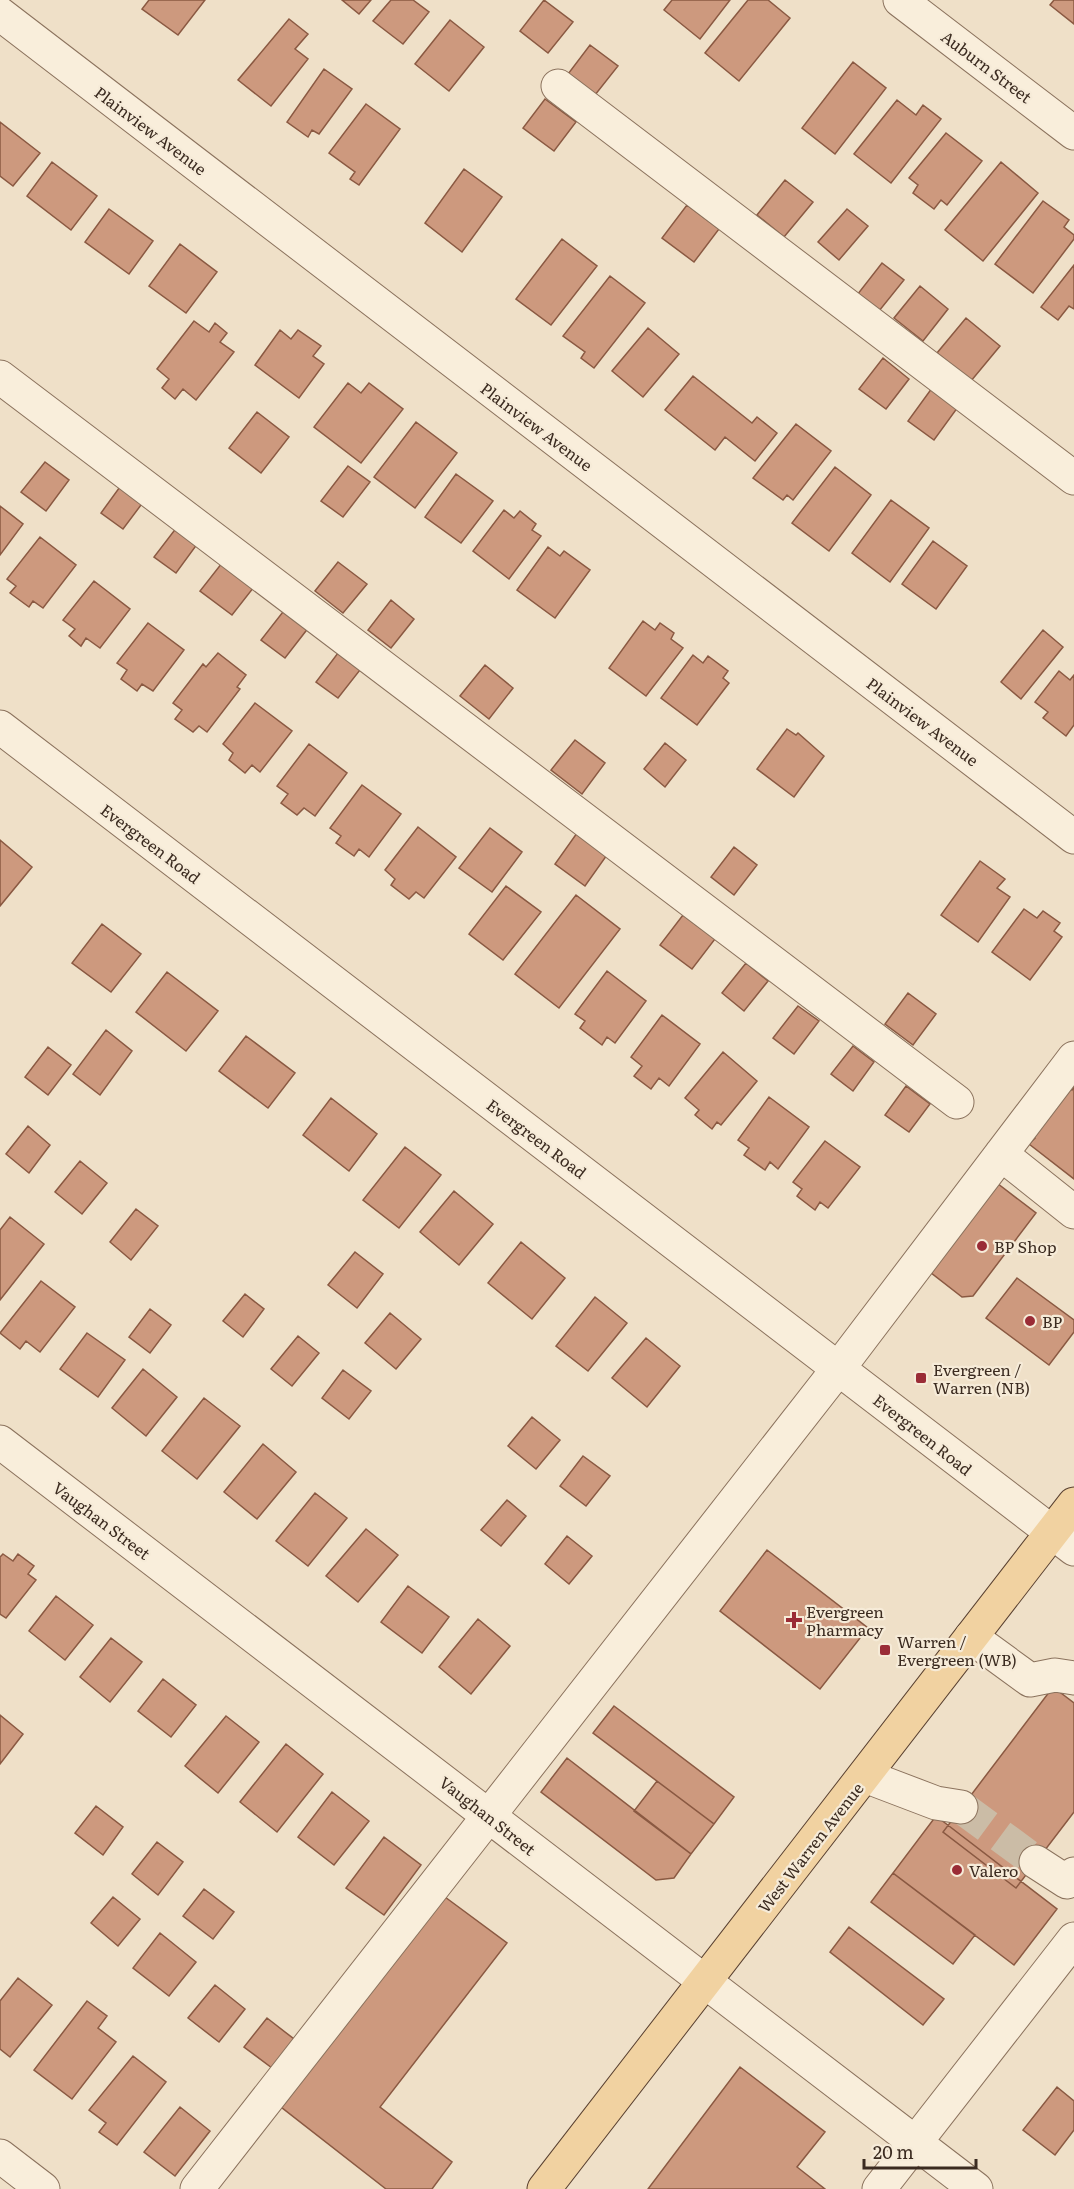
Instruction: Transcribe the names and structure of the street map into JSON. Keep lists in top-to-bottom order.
{
  "streets": {
    "main road": ["West Warren Avenue"],
    "street": [
      "Auburn Street",
      "Plainview Avenue",
      "Evergreen Road",
      "Vaughan Street"
    ]
  },
  "crossings": [
    ["Evergreen Road", "West Warren Avenue"],
    ["Vaughan Street", "West Warren Avenue"]
  ],
  "places": {
    "other": ["BP Shop", "BP", "Valero"],
    "transit": ["Evergreen / Warren (NB)", "Warren / Evergreen (WB)"],
    "health": ["Evergreen Pharmacy"]
  },
  "scale_bar": "20 m"
}
